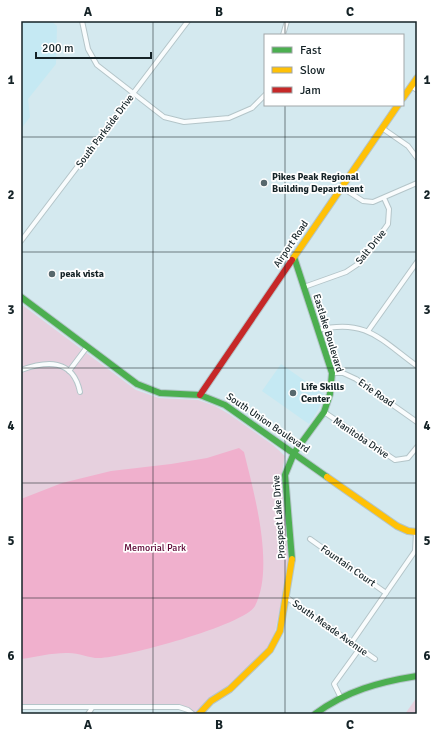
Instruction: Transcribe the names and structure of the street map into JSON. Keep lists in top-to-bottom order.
{
  "streets": {
    "main road": [
      "Airport Road",
      "Eastlake Boulevard",
      "South Union Boulevard",
      "Prospect Lake Drive"
    ],
    "street": [
      "South Parkside Drive",
      "Salt Drive",
      "Erie Road",
      "Manitoba Drive",
      "Fountain Court",
      "South Meade Avenue"
    ]
  },
  "crossings": [
    ["Airport Road", "Eastlake Boulevard"],
    ["Airport Road", "South Union Boulevard"],
    ["Salt Drive", "Eastlake Boulevard"],
    ["Eastlake Boulevard", "Erie Road"],
    ["Eastlake Boulevard", "South Union Boulevard"],
    ["Eastlake Boulevard", "Manitoba Drive"],
    ["Eastlake Boulevard", "Prospect Lake Drive"],
    ["South Union Boulevard", "Prospect Lake Drive"],
    ["Prospect Lake Drive", "South Meade Avenue"]
  ],
  "parks": ["Memorial Park"],
  "places": ["Pikes Peak Regional Building Department", "peak vista", "Life Skills Center"],
  "legend": ["Fast", "Slow", "Jam"],
  "scale_bar": "200 m",
  "grid": {
    "columns": ["A", "B", "C"],
    "rows": [
      "1",
      "2",
      "3",
      "4",
      "5",
      "6"
    ]
  }
}
